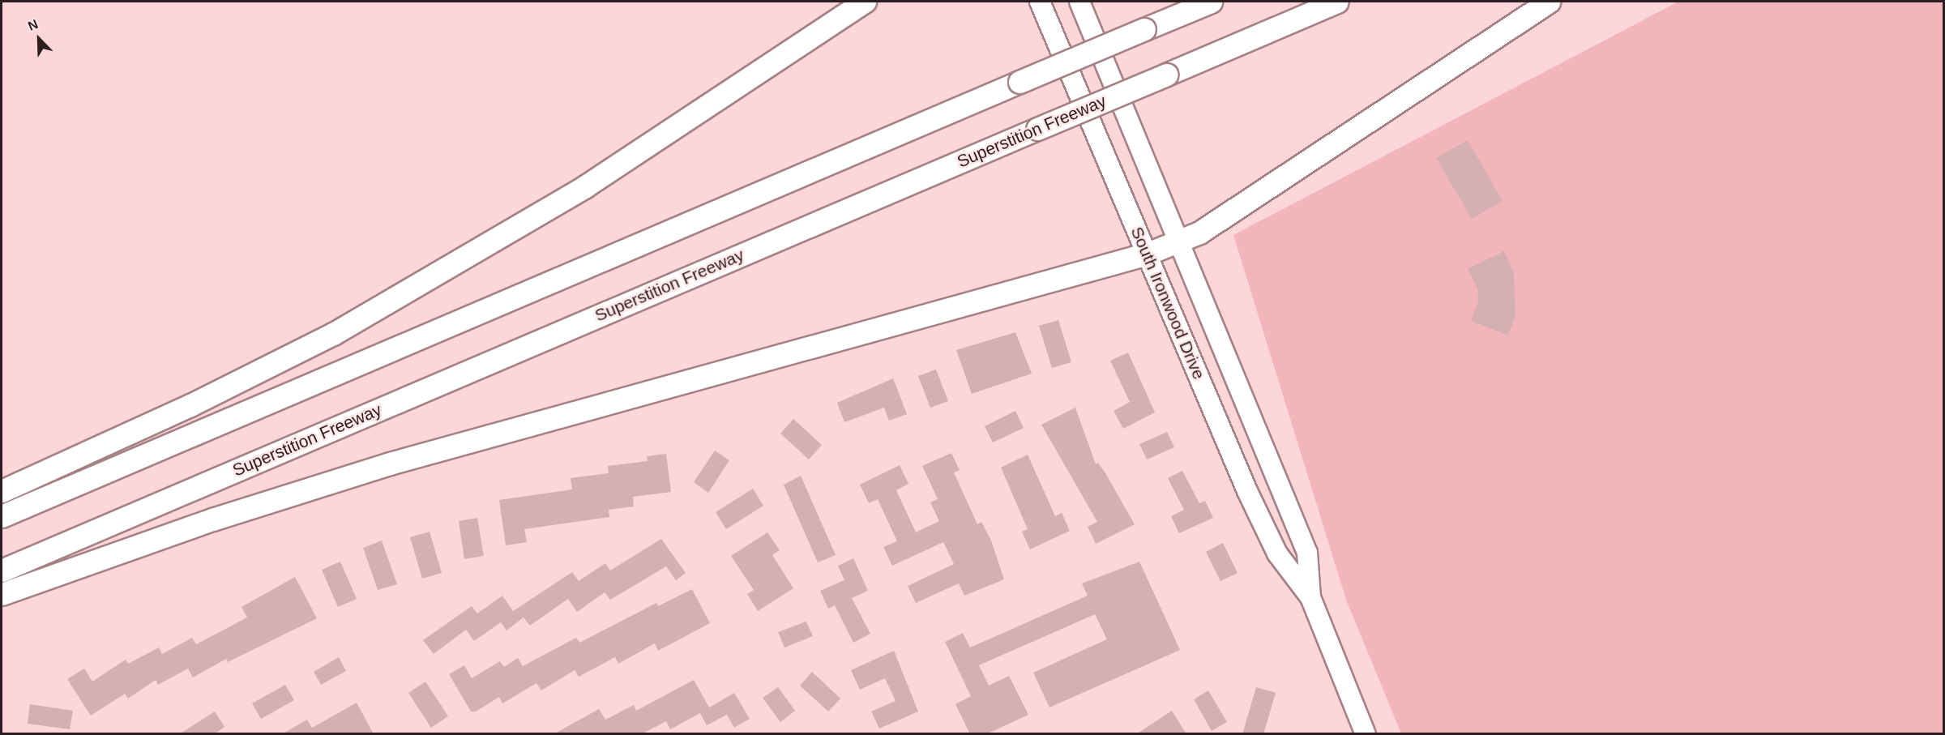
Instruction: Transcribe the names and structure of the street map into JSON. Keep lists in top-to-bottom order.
{
  "streets": {
    "highway": ["Superstition Freeway"],
    "main road": ["South Ironwood Drive"]
  },
  "north": "top left"
}
